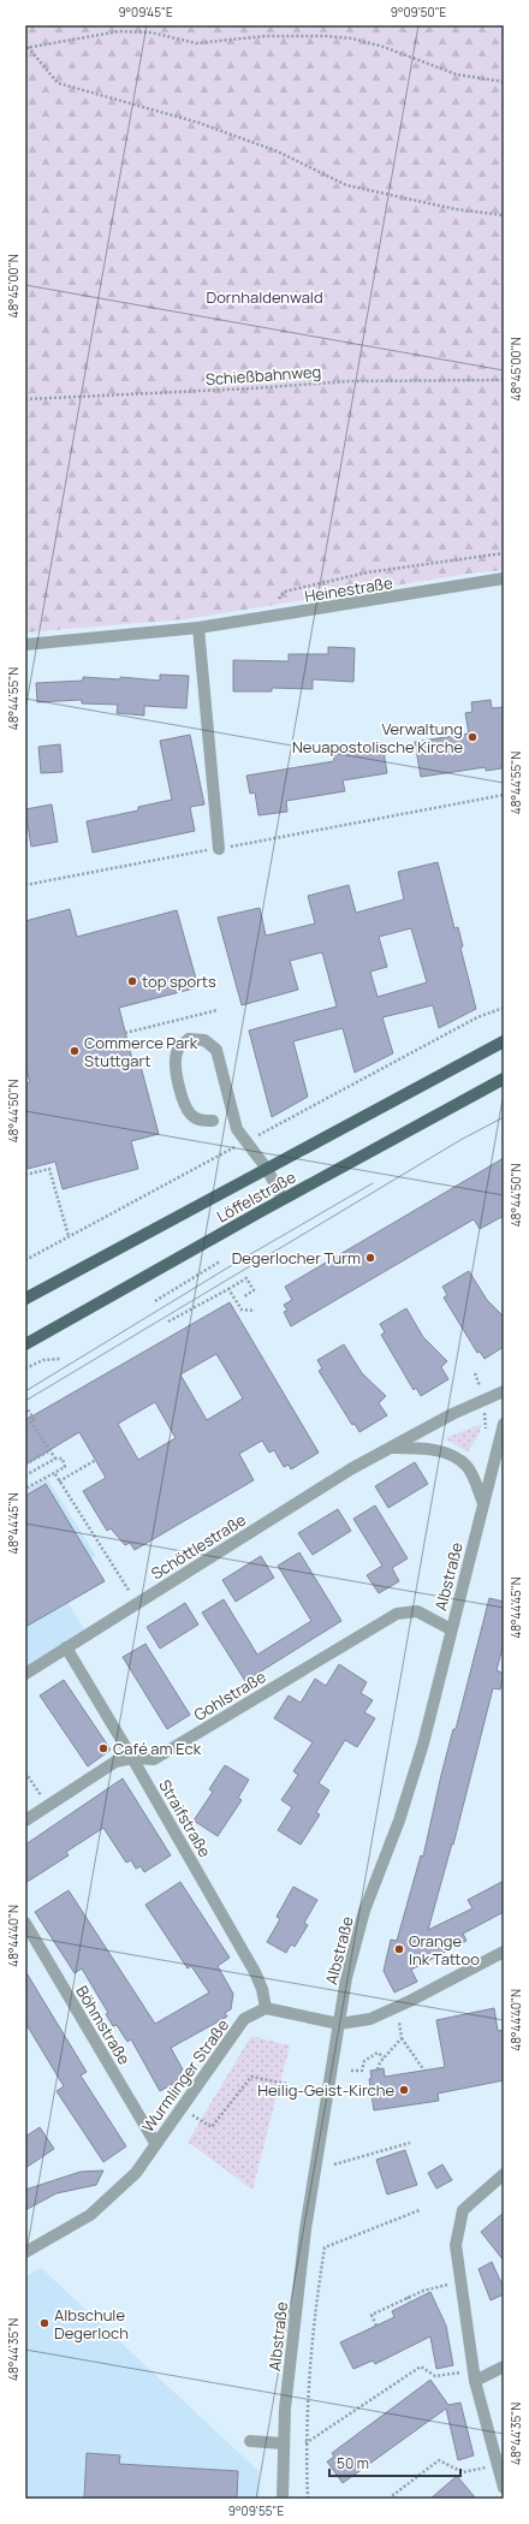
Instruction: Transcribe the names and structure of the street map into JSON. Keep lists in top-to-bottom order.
{
  "streets": {
    "main road": ["Löffelstraße"],
    "street": [
      "Heinestraße",
      "Schöttlestraße",
      "Albstraße",
      "Gohlstraße",
      "Straifstraße",
      "Böhmstraße",
      "Wurmlinger Straße"
    ],
    "path": ["Schießbahnweg"]
  },
  "crossings": [
    ["Schöttlestraße", "Albstraße"],
    ["Schöttlestraße", "Straifstraße"],
    ["Albstraße", "Gohlstraße"],
    ["Gohlstraße", "Straifstraße"],
    ["Straifstraße", "Wurmlinger Straße"],
    ["Böhmstraße", "Wurmlinger Straße"]
  ],
  "parks": ["Dornhaldenwald"],
  "places": [
    "Verwaltung Neuapostolische Kirche",
    "top sports",
    "Commerce Park Stuttgart",
    "Degerlocher Turm",
    "Café am Eck",
    "Orange Ink Tattoo",
    "Heilig-Geist-Kirche",
    "Albschule Degerloch"
  ],
  "scale_bar": "50 m",
  "coordinates": [
    "9°09'45\"E",
    "9°09'50\"E",
    "48°45'00\"N",
    "48°44'55\"N",
    "48°44'50\"N",
    "48°44'45\"N",
    "48°44'40\"N",
    "48°44'35\"N",
    "9°09'55\"E"
  ]
}
